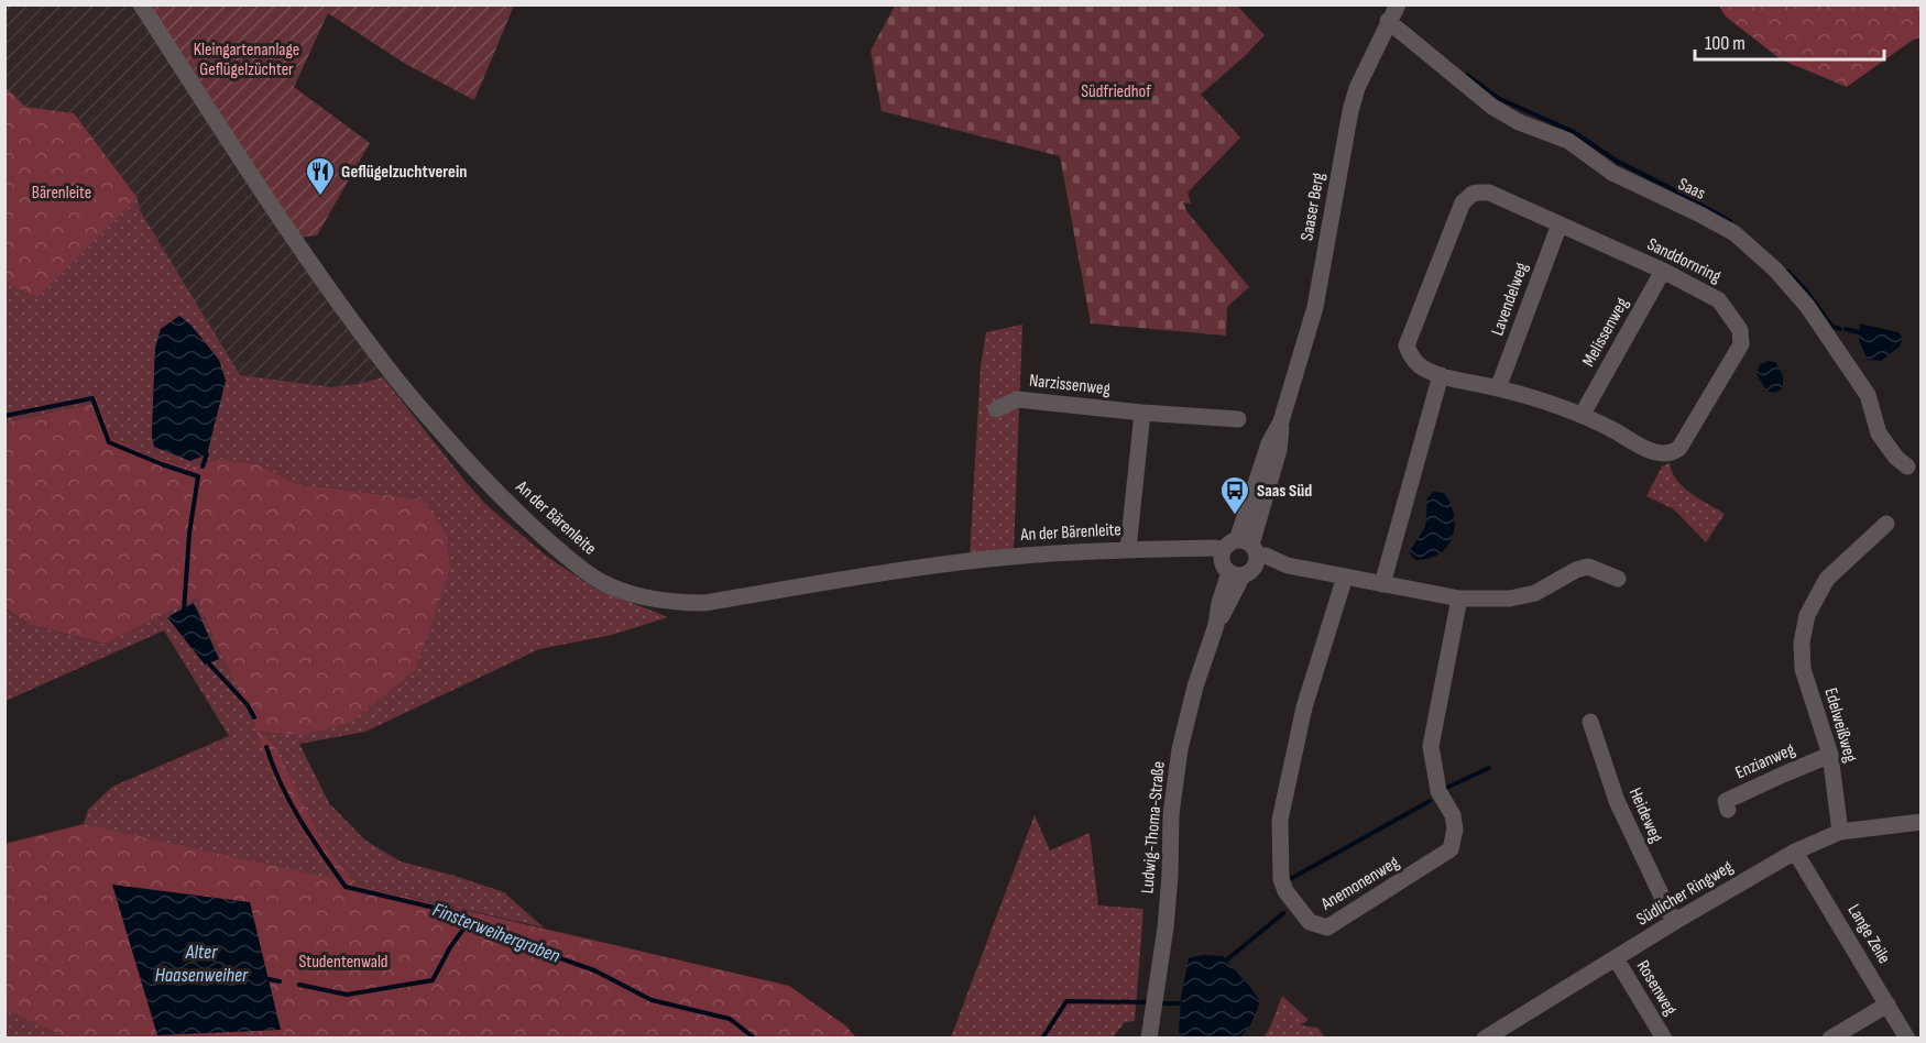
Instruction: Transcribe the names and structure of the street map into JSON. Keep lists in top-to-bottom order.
{
  "streets": {
    "street": [
      "Saas",
      "Saaser Berg",
      "Sanddornring",
      "Lavendelweg",
      "Melissenweg",
      "Narzissenweg",
      "An der Bärenleite",
      "Edelweißweg",
      "Enzianweg",
      "Heideweg",
      "Ludwig-Thoma-Straße",
      "Anemonenweg",
      "Südlicher Ringweg",
      "Lange Zeile",
      "Rosenweg"
    ]
  },
  "crossings": [
    ["Saas", "Saaser Berg"],
    ["Saaser Berg", "An der Bärenleite"],
    ["Saaser Berg", "Ludwig-Thoma-Straße"],
    ["Sanddornring", "Lavendelweg"],
    ["Sanddornring", "Melissenweg"],
    ["An der Bärenleite", "Ludwig-Thoma-Straße"],
    ["Edelweißweg", "Enzianweg"],
    ["Edelweißweg", "Südlicher Ringweg"],
    ["Heideweg", "Südlicher Ringweg"],
    ["Südlicher Ringweg", "Lange Zeile"],
    ["Südlicher Ringweg", "Rosenweg"]
  ],
  "water": ["Finsterweihergraben", "Alter Haasenweiher"],
  "parks": [
    "Kleingartenanlage Geflügelzüchter",
    "Südfriedhof",
    "Bärenleite",
    "Studentenwald"
  ],
  "places": {
    "restaurant": ["Geflügelzuchtverein"],
    "bus stop": ["Saas Süd"]
  },
  "scale_bar": "100 m"
}
